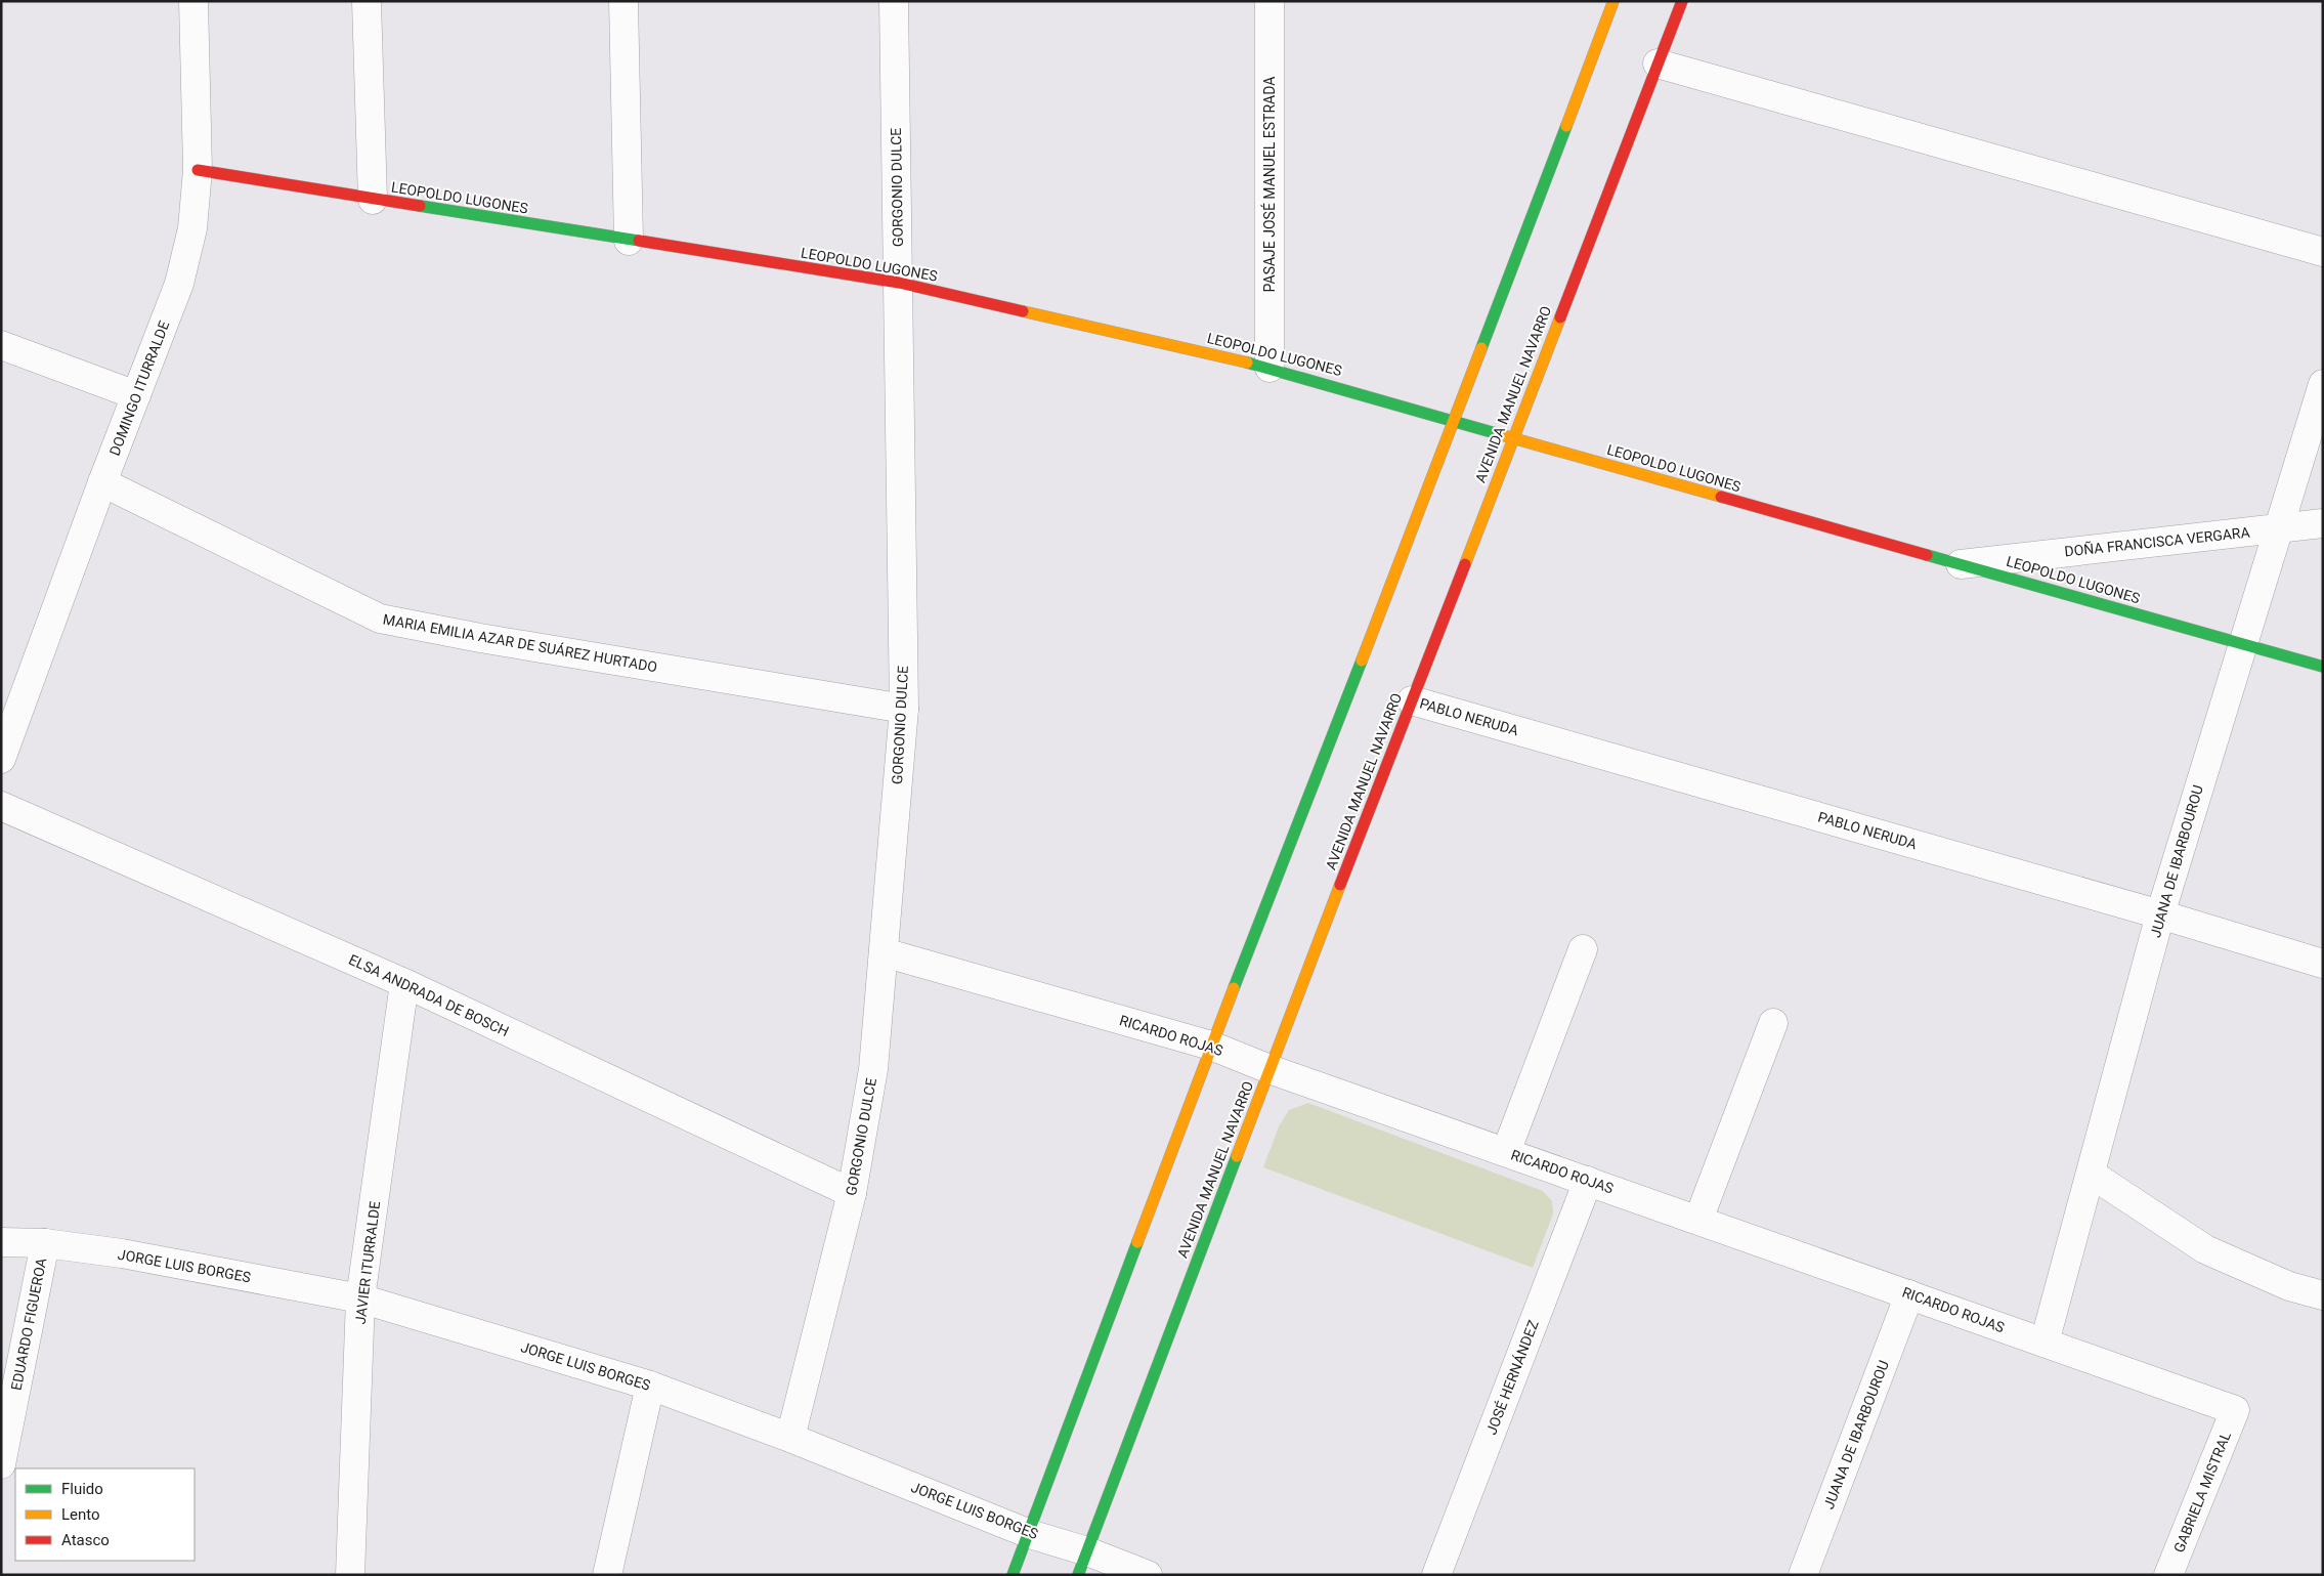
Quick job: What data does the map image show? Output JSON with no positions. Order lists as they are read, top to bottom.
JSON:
{
  "streets": {
    "main road": ["LEOPOLDO LUGONES", "AVENIDA MANUEL NAVARRO"],
    "street": [
      "PASAJE JOSÉ MANUEL ESTRADA",
      "GORGONIO DULCE",
      "DOMINGO ITURRALDE",
      "DOÑA FRANCISCA VERGARA",
      "MARIA EMILIA AZAR DE SUÁREZ HURTADO",
      "PABLO NERUDA",
      "JUANA DE IBARBOUROU",
      "ELSA ANDRADA DE BOSCH",
      "RICARDO ROJAS",
      "JAVIER ITURRALDE",
      "JORGE LUIS BORGES",
      "EDUARDO FIGUEROA",
      "JOSÉ HERNÁNDEZ",
      "GABRIELA MISTRAL"
    ]
  },
  "crossings": [
    ["PASAJE JOSÉ MANUEL ESTRADA", "LEOPOLDO LUGONES"],
    ["GORGONIO DULCE", "LEOPOLDO LUGONES"],
    ["GORGONIO DULCE", "MARIA EMILIA AZAR DE SUÁREZ HURTADO"],
    ["GORGONIO DULCE", "ELSA ANDRADA DE BOSCH"],
    ["GORGONIO DULCE", "RICARDO ROJAS"],
    ["GORGONIO DULCE", "JORGE LUIS BORGES"],
    ["LEOPOLDO LUGONES", "DOMINGO ITURRALDE"],
    ["LEOPOLDO LUGONES", "AVENIDA MANUEL NAVARRO"],
    ["LEOPOLDO LUGONES", "DOÑA FRANCISCA VERGARA"],
    ["LEOPOLDO LUGONES", "JUANA DE IBARBOUROU"],
    ["DOMINGO ITURRALDE", "MARIA EMILIA AZAR DE SUÁREZ HURTADO"],
    ["AVENIDA MANUEL NAVARRO", "PABLO NERUDA"],
    ["AVENIDA MANUEL NAVARRO", "RICARDO ROJAS"],
    ["AVENIDA MANUEL NAVARRO", "JORGE LUIS BORGES"],
    ["DOÑA FRANCISCA VERGARA", "JUANA DE IBARBOUROU"],
    ["PABLO NERUDA", "JUANA DE IBARBOUROU"],
    ["JUANA DE IBARBOUROU", "RICARDO ROJAS"],
    ["ELSA ANDRADA DE BOSCH", "JAVIER ITURRALDE"],
    ["RICARDO ROJAS", "JOSÉ HERNÁNDEZ"],
    ["RICARDO ROJAS", "GABRIELA MISTRAL"],
    ["JAVIER ITURRALDE", "JORGE LUIS BORGES"],
    ["JORGE LUIS BORGES", "EDUARDO FIGUEROA"]
  ],
  "legend": ["Fluido", "Lento", "Atasco"]
}
